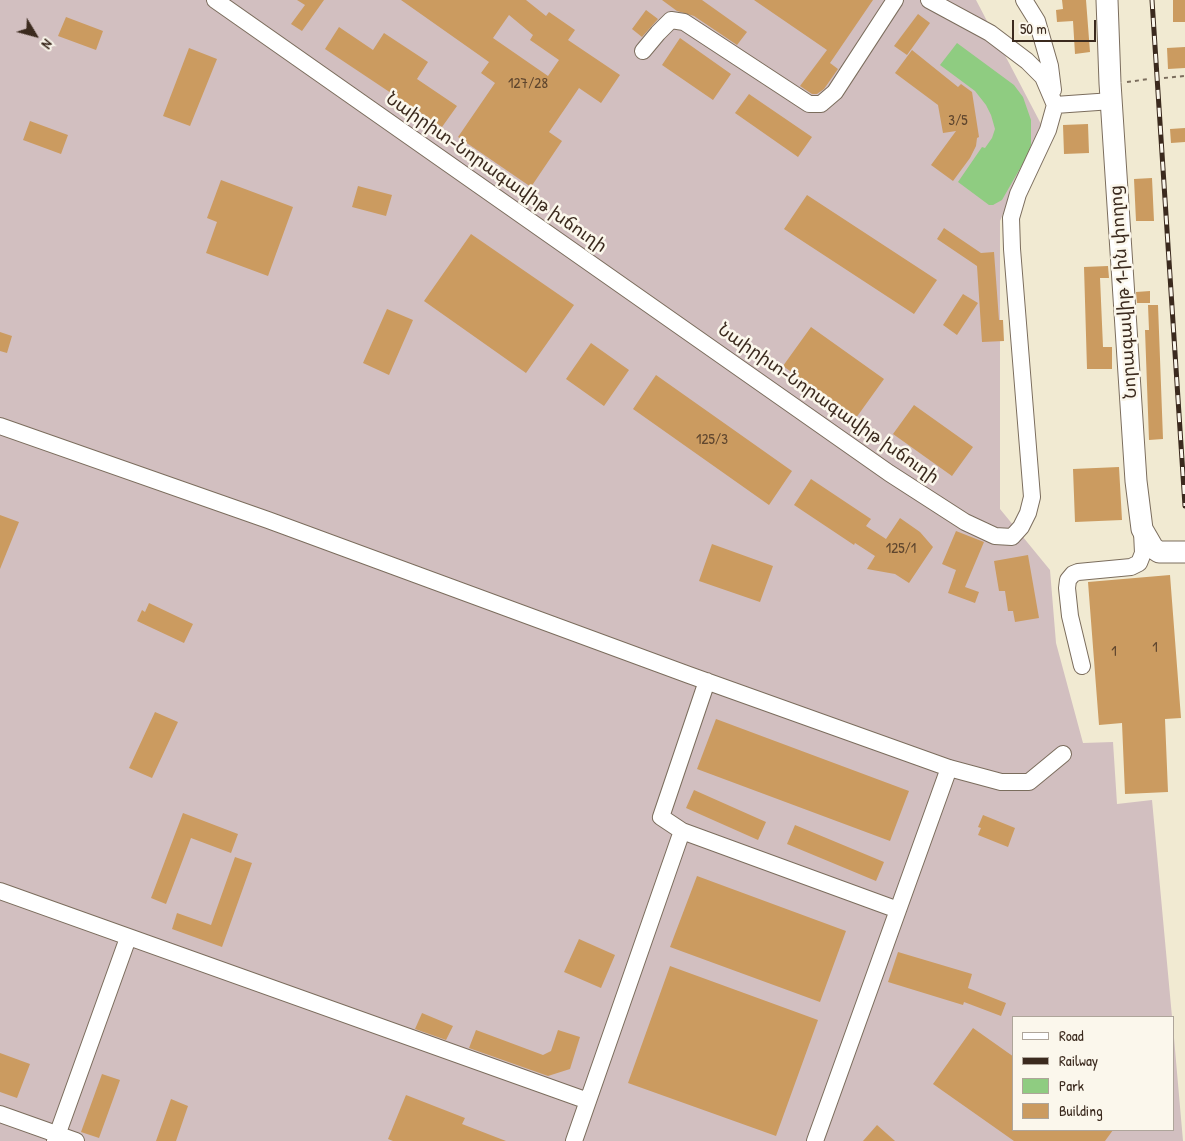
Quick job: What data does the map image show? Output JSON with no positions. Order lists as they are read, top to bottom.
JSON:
{
  "streets": {
    "main road": ["Նորագավիթ 1-ին փողոց"],
    "street": ["Նաիրիտ-Նորագավիթ խճուղի"]
  },
  "house_numbers": [
    "127/28",
    "3/5",
    "125/3",
    "125/1",
    "1",
    "1"
  ],
  "legend": [
    "Road",
    "Railway",
    "Park",
    "Building"
  ],
  "scale_bar": "50 m",
  "north": "bottom right"
}
